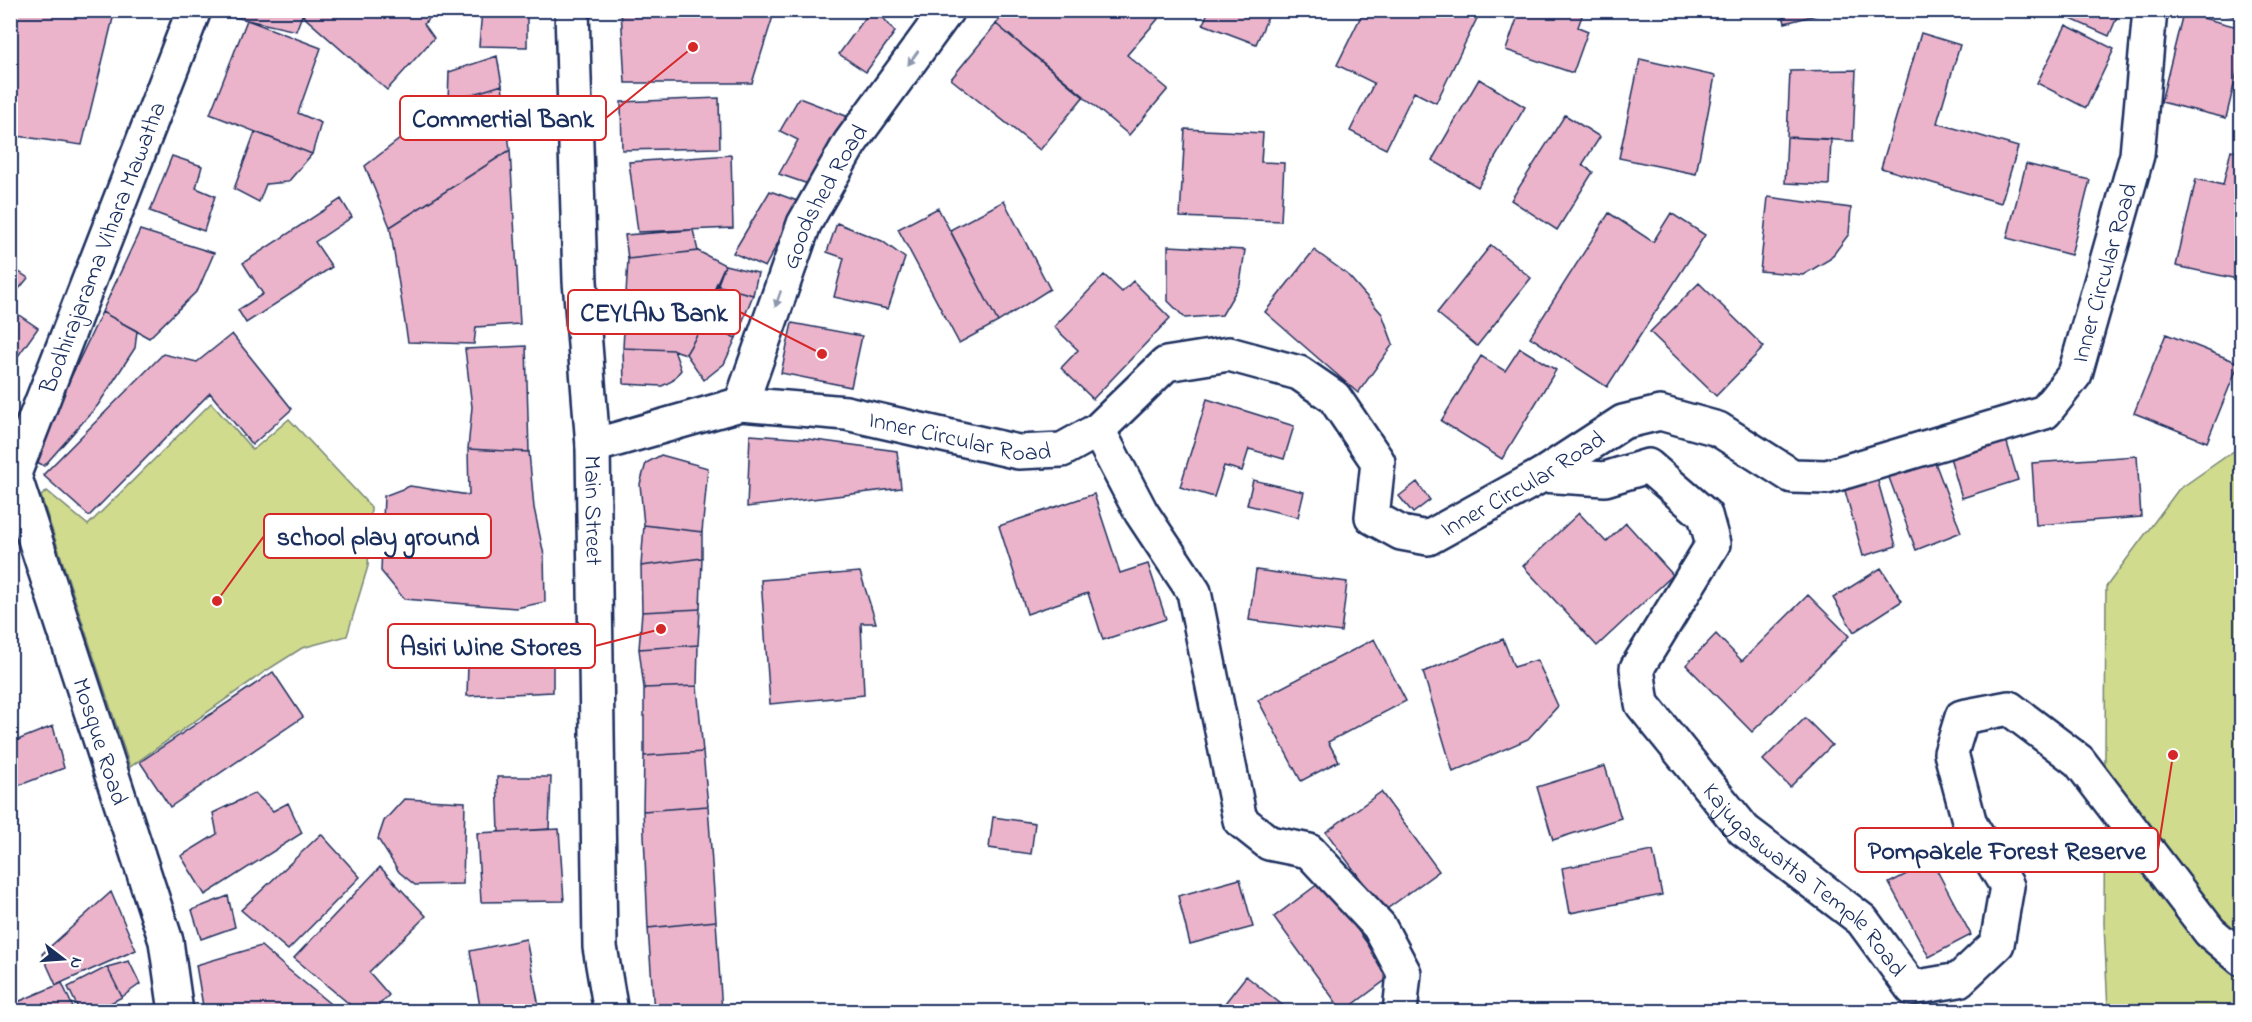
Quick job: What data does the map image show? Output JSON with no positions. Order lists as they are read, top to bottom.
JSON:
{
  "streets": {
    "main road": [
      "Goodshed Road",
      "Bodhirajarama Vihara Mawatha",
      "Inner Circular Road",
      "Main Street",
      "Mosque Road",
      "Kajugaswatta Temple Road"
    ]
  },
  "crossings": [
    ["Goodshed Road", "Inner Circular Road"],
    ["Bodhirajarama Vihara Mawatha", "Mosque Road"],
    ["Inner Circular Road", "Main Street"],
    ["Inner Circular Road", "Kajugaswatta Temple Road"]
  ],
  "one_way": ["Goodshed Road"],
  "places": [
    "Commertial Bank",
    "CEYLAN Bank",
    "school play ground",
    "Asiri Wine Stores",
    "Pompakele Forest Reserve"
  ],
  "north": "right"
}
